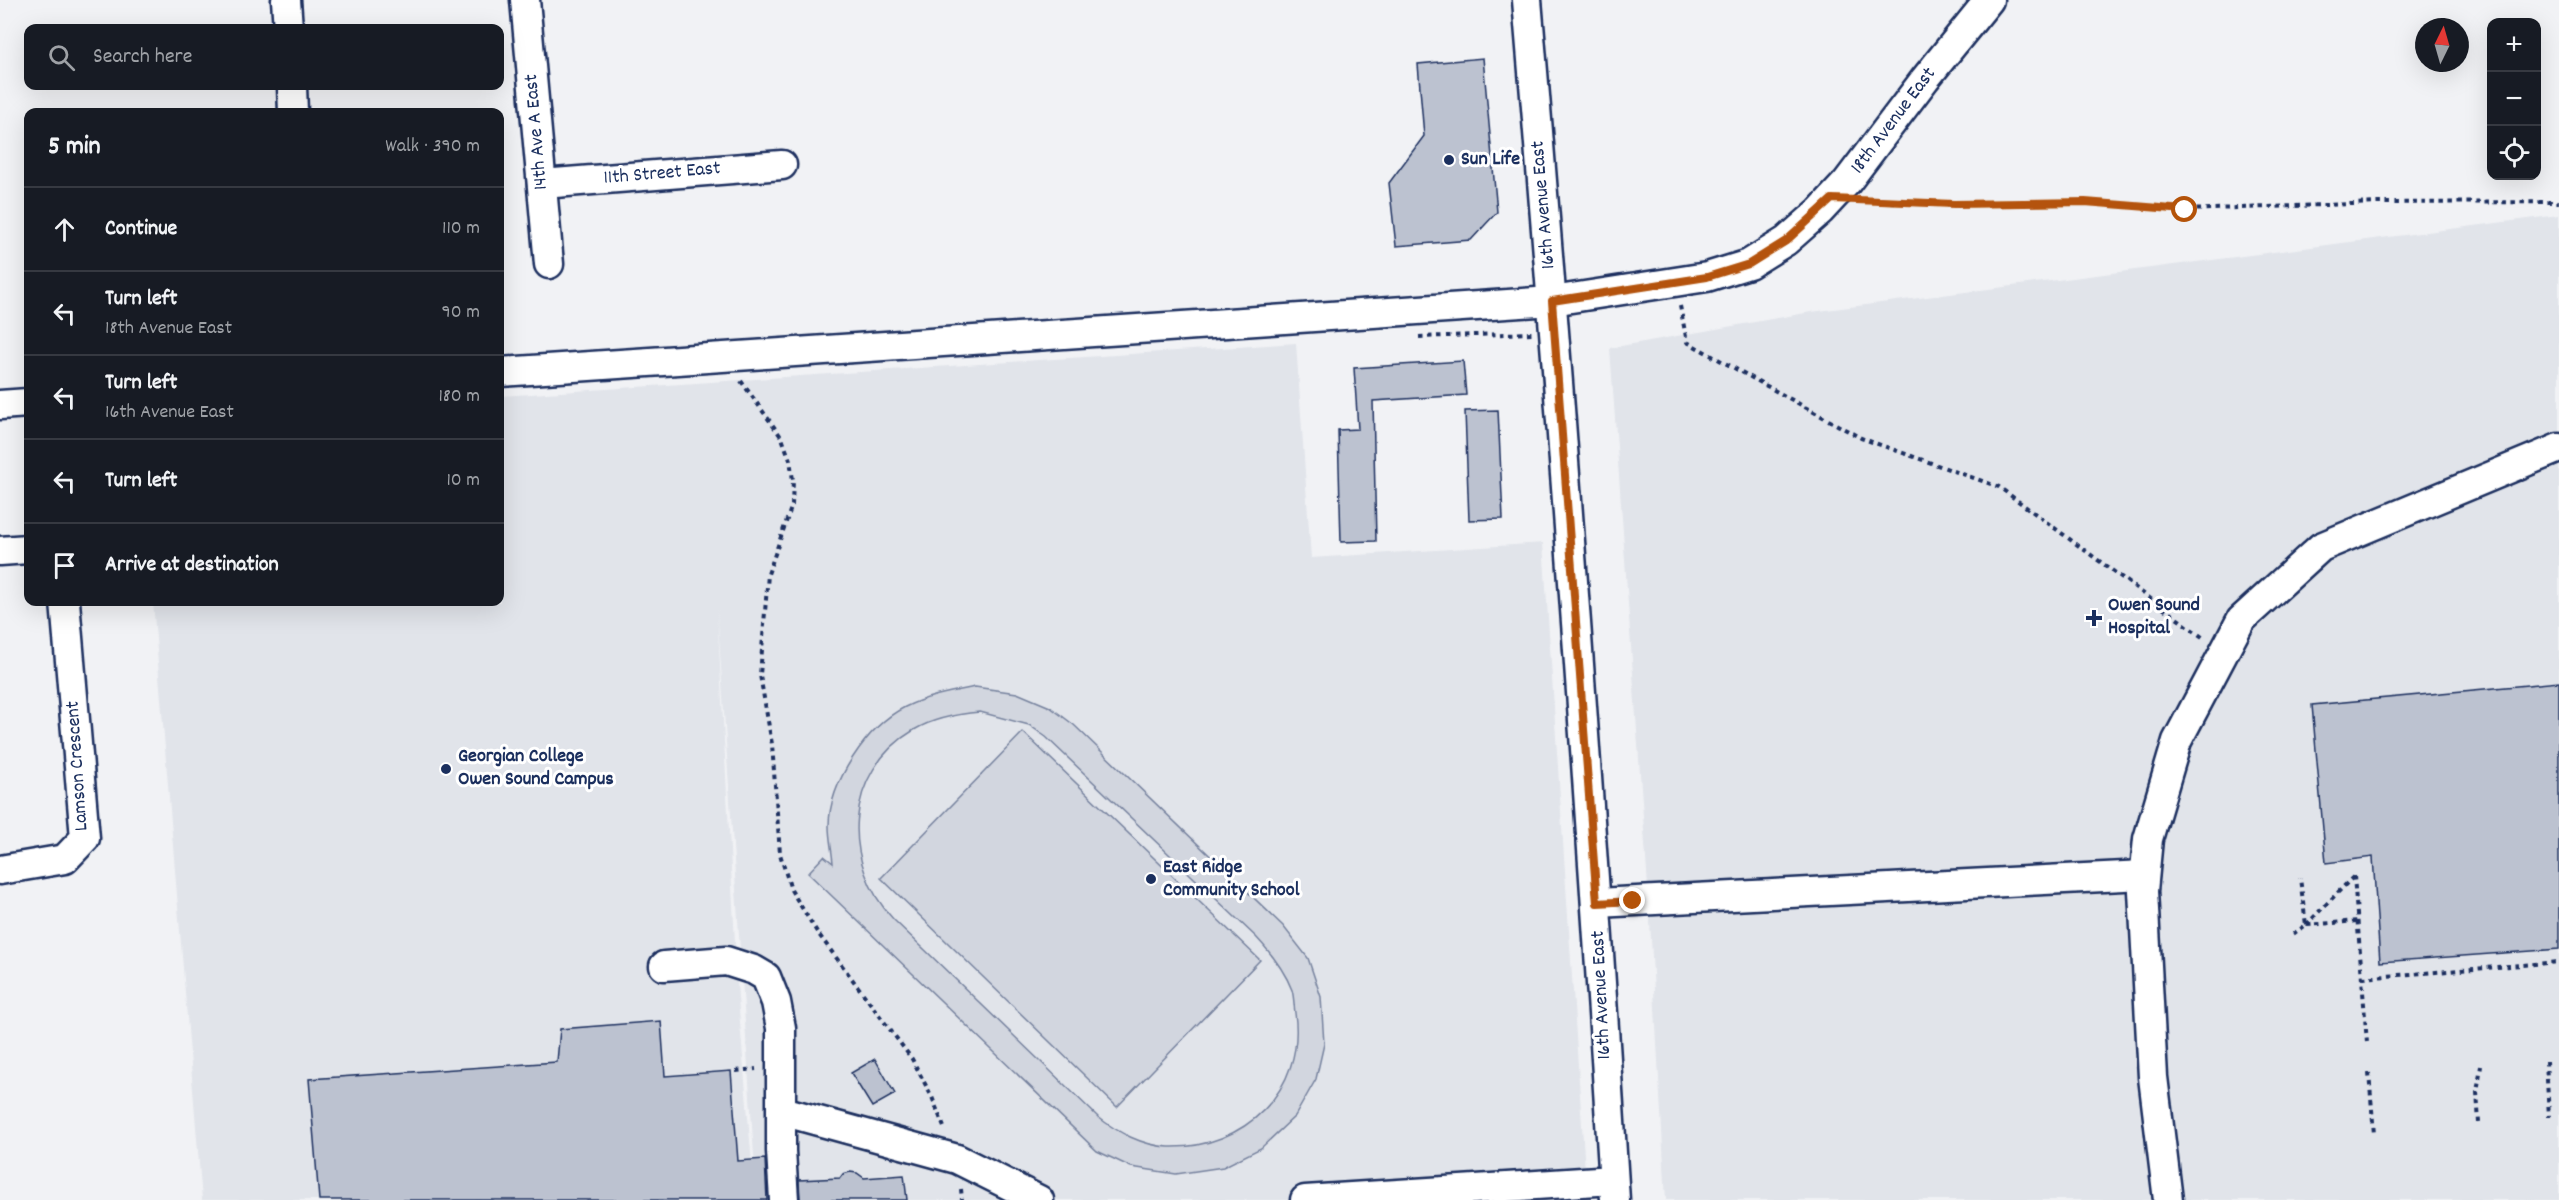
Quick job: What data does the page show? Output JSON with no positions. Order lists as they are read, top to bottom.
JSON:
{
  "streets": {
    "street": [
      "18th Avenue East",
      "14th Ave A East",
      "11th Street East",
      "16th Avenue East",
      "Lamson Crescent"
    ]
  },
  "crossings": [
    ["18th Avenue East", "16th Avenue East"],
    ["14th Ave A East", "11th Street East"]
  ],
  "places": {
    "other": ["Sun Life", "Georgian College Owen Sound Campus", "East Ridge Community School"],
    "health": ["Owen Sound Hospital"]
  },
  "north": "top",
  "page": {
    "map_buttons": ["+", "−"],
    "search": "Search here",
    "heading": ["5 min", "Walk · 390 m"],
    "list": [
      ["Continue", "110 m"],
      ["Turn left", "18th Avenue East", "90 m"],
      ["Turn left", "16th Avenue East", "180 m"],
      ["Turn left", "10 m"],
      "Arrive at destination"
    ]
  }
}
